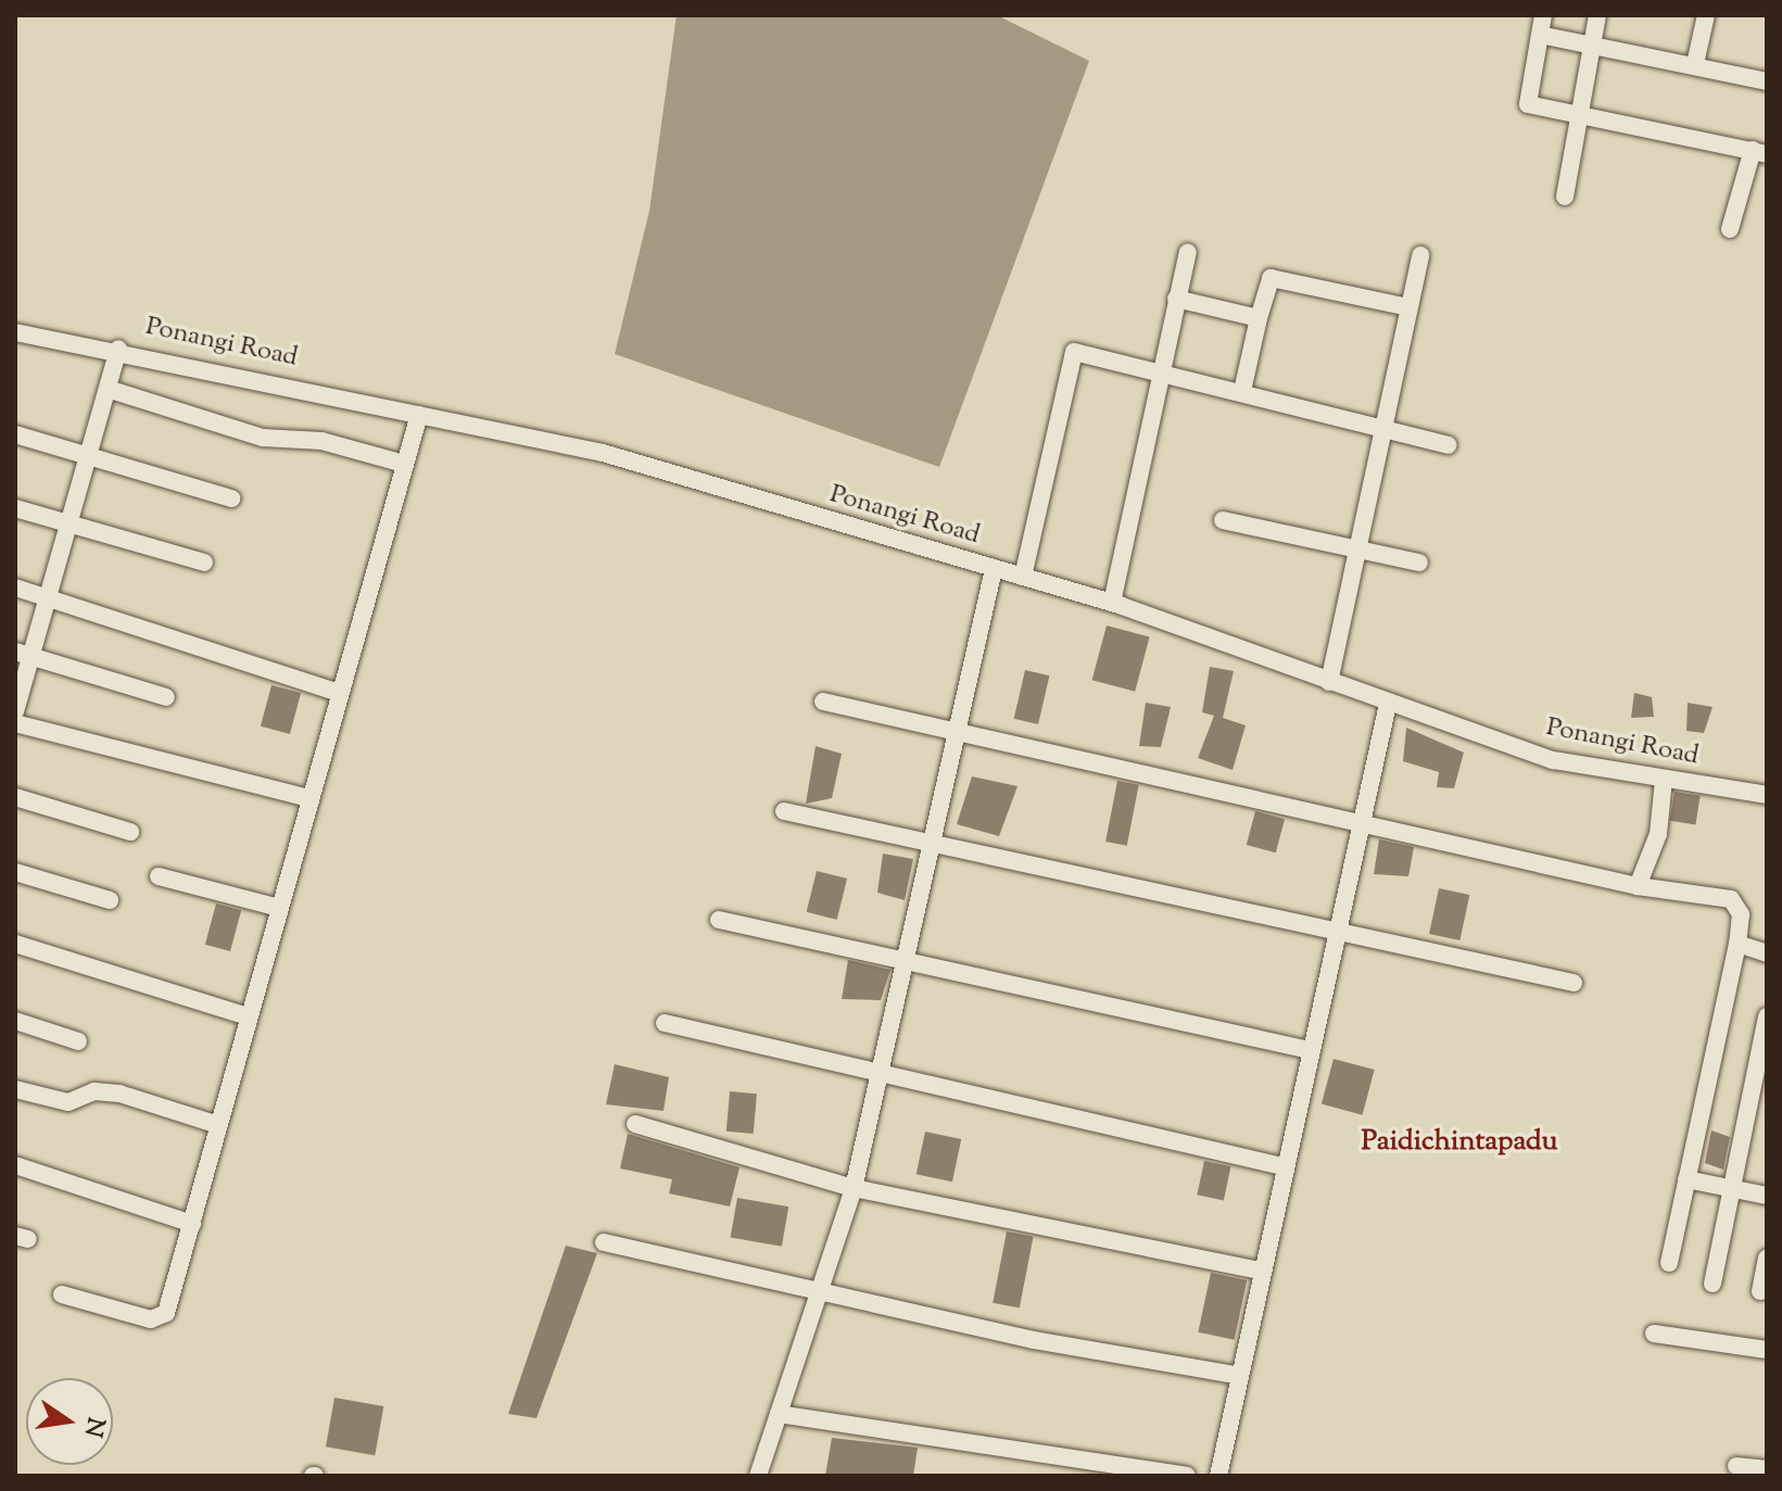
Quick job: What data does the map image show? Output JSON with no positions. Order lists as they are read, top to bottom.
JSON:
{
  "streets": {
    "street": ["Ponangi Road"]
  },
  "districts": ["Paidichintapadu"],
  "north": "right"
}
